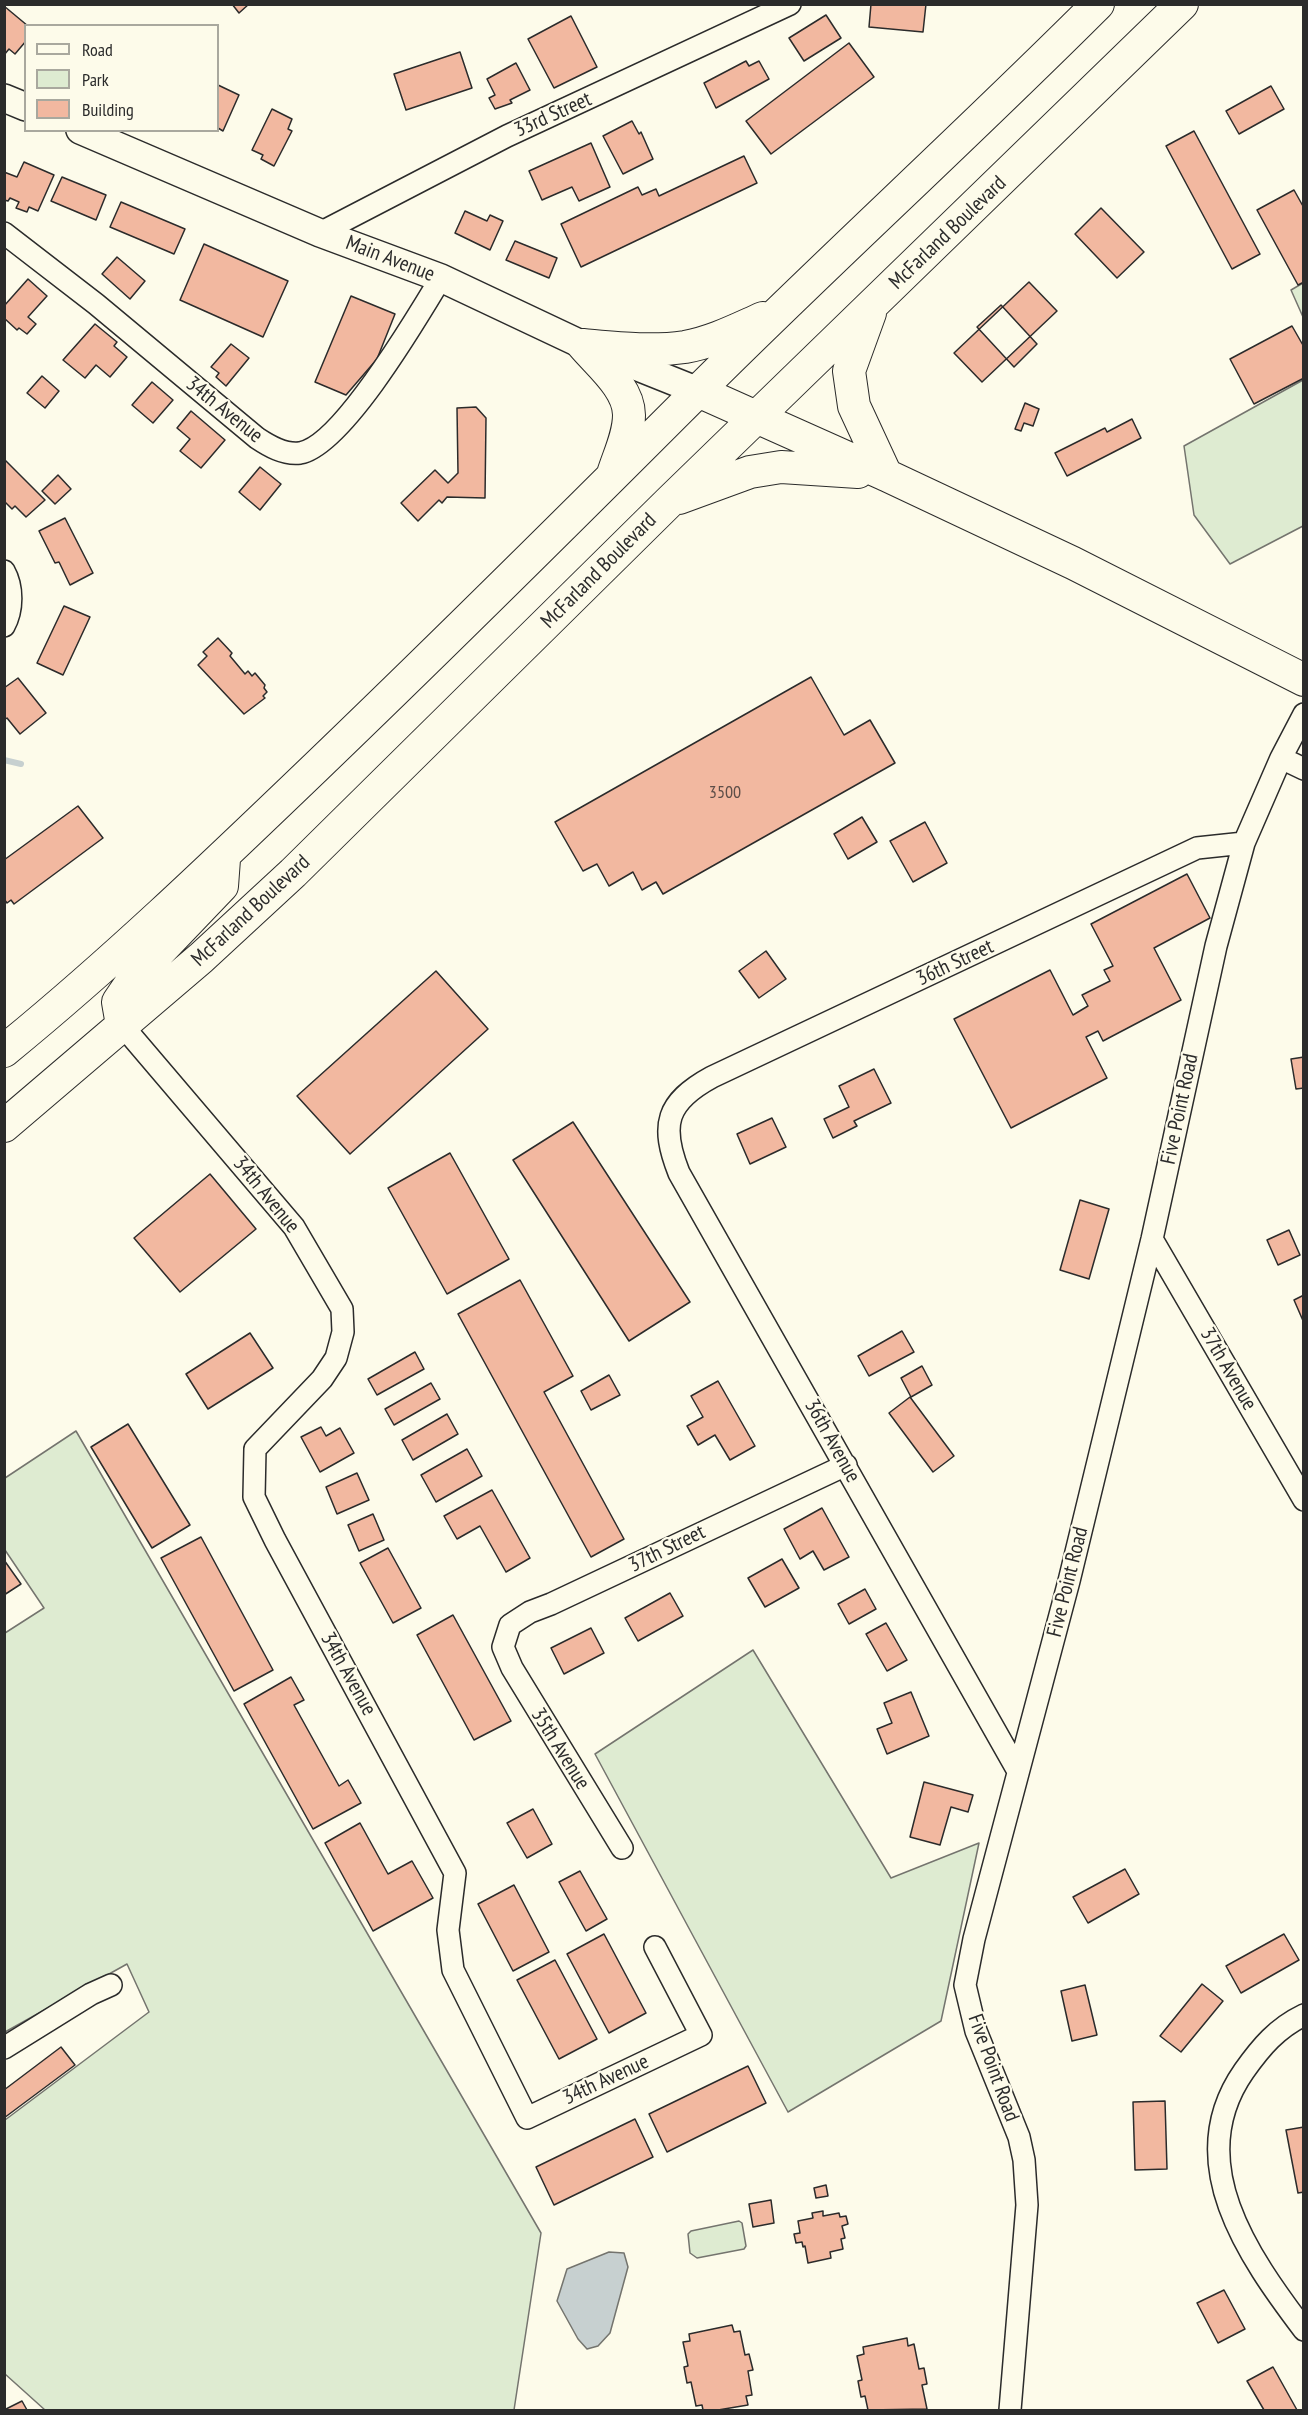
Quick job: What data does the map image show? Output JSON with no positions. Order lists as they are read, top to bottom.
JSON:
{
  "streets": {
    "highway": ["McFarland Boulevard"],
    "main road": ["Main Avenue"],
    "street": [
      "33rd Street",
      "34th Avenue",
      "36th Street",
      "Five Point Road",
      "37th Avenue",
      "36th Avenue",
      "37th Street",
      "35th Avenue"
    ]
  },
  "crossings": [
    ["33rd Street", "Main Avenue"],
    ["McFarland Boulevard", "34th Avenue"],
    ["Main Avenue", "34th Avenue"],
    ["36th Street", "Five Point Road"],
    ["36th Street", "36th Avenue"],
    ["Five Point Road", "37th Avenue"],
    ["Five Point Road", "36th Avenue"],
    ["36th Avenue", "37th Street"],
    ["37th Street", "35th Avenue"]
  ],
  "house_numbers": ["3500"],
  "legend": ["Road", "Park", "Building"]
}
